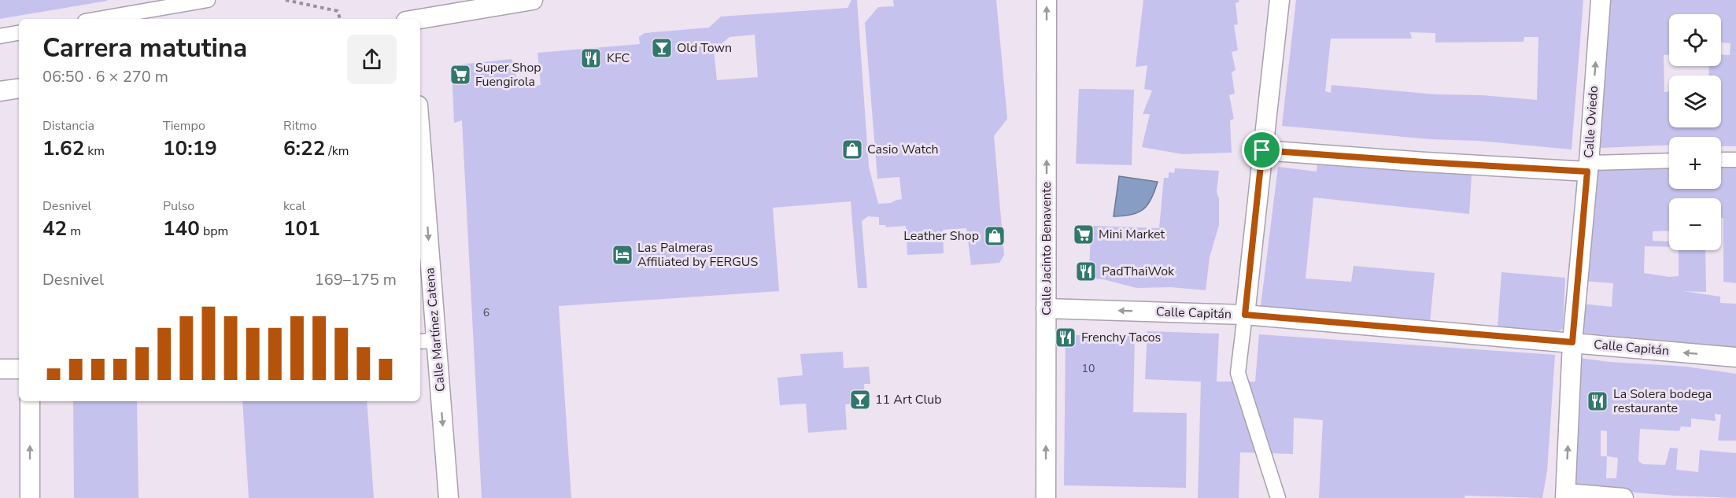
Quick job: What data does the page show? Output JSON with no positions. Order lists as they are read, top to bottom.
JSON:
{
  "streets": {
    "street": [
      "Calle Oviedo",
      "Calle Jacinto Benavente",
      "Calle Capitán",
      "Calle Martínez Catena"
    ]
  },
  "crossings": [
    ["Calle Oviedo", "Calle Capitán"],
    ["Calle Jacinto Benavente", "Calle Capitán"]
  ],
  "one_way": [
    "Calle Oviedo",
    "Calle Jacinto Benavente",
    "Calle Capitán",
    "Calle Martínez Catena"
  ],
  "places": {
    "bar": ["Old Town", "11 Art Club"],
    "restaurant": [
      "KFC",
      "PadThaiWok",
      "Frenchy Tacos",
      "La Solera bodega restaurante"
    ],
    "supermarket": ["Super Shop Fuengirola", "Mini Market"],
    "shop": ["Casio Watch", "Leather Shop"],
    "hotel": ["Las Palmeras Affiliated by FERGUS"]
  },
  "house_numbers": ["6", "10"],
  "page": {
    "map_buttons": ["+", "−"],
    "heading": ["Carrera matutina", "06:50 · 6 × 270 m"],
    "stats": [
      ["Distancia", "1.62 km"],
      ["Tiempo", "10:19"],
      ["Ritmo", "6:22 /km"],
      ["Desnivel", "42 m"],
      ["Pulso", "140 bpm"],
      ["kcal", "101"]
    ],
    "chart": ["Desnivel", "169–175 m"]
  }
}
